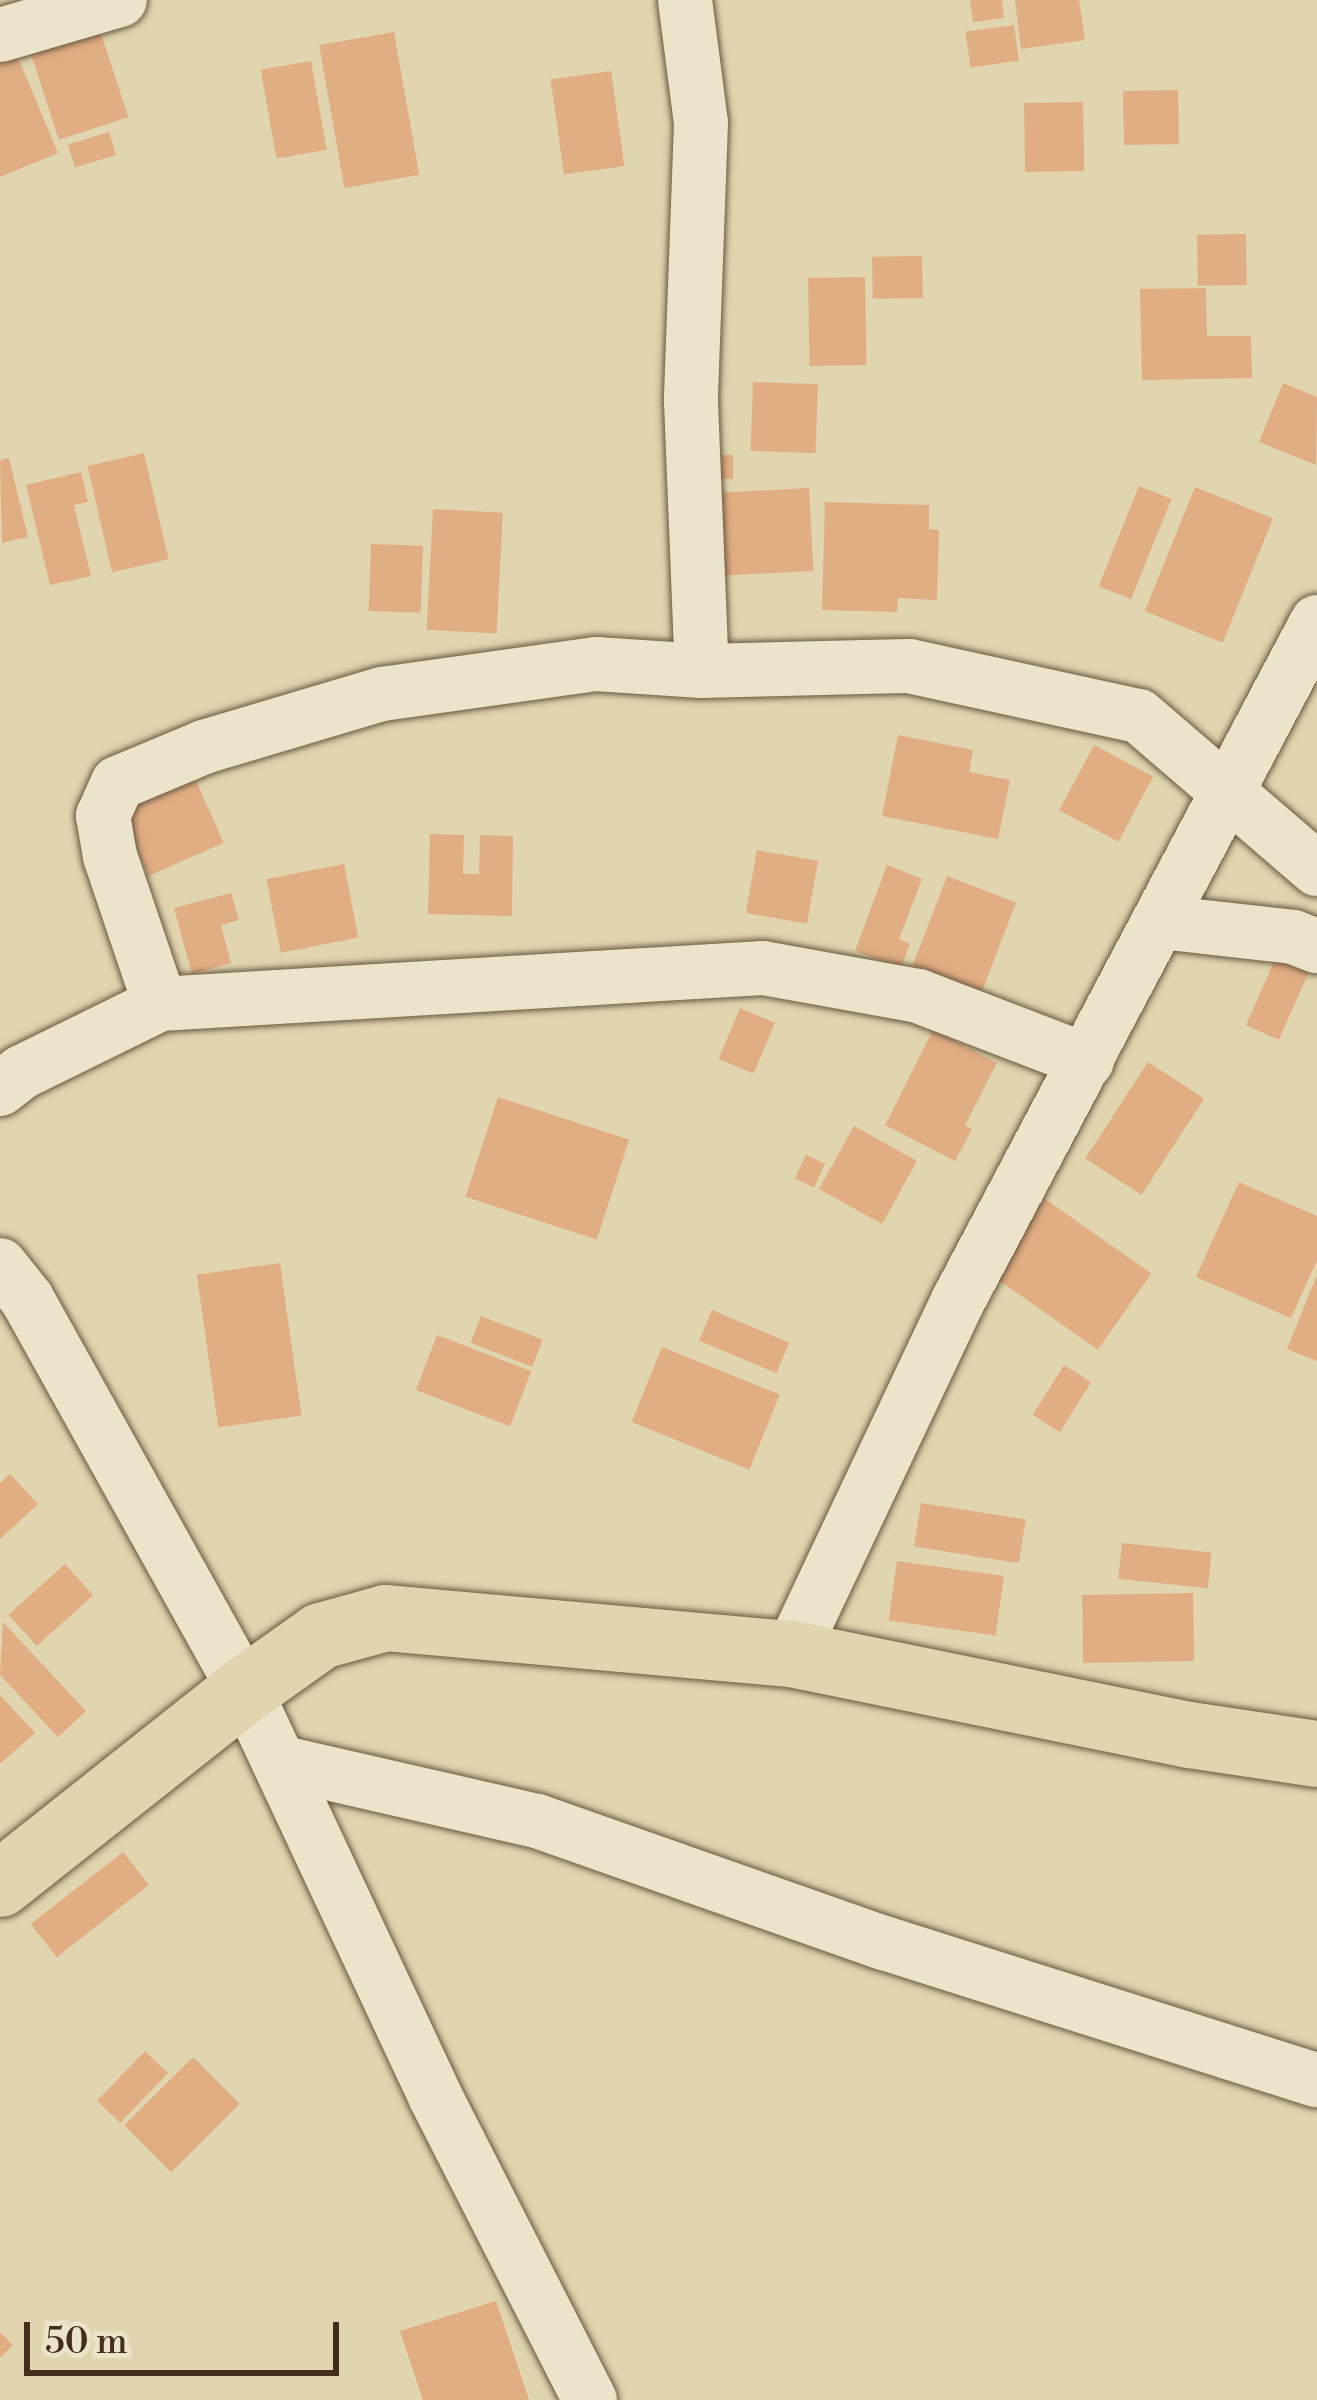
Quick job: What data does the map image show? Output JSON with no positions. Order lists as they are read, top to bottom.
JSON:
{
  "scale_bar": "50 m"
}
